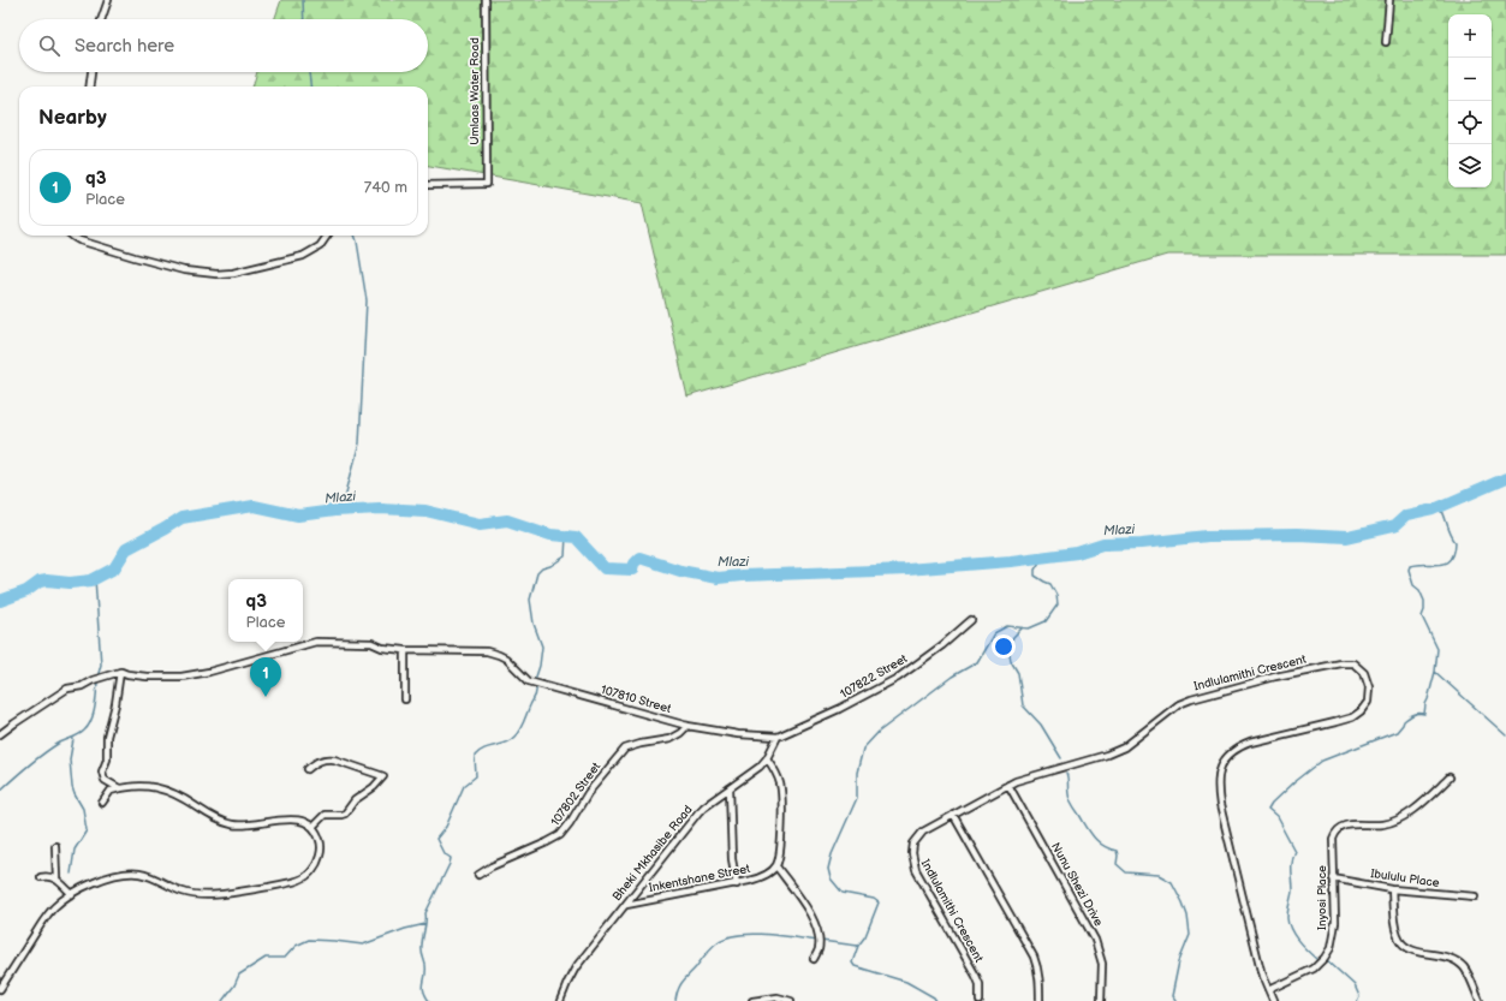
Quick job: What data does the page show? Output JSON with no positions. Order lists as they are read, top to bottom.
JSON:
{
  "streets": {
    "street": [
      "Umlaas Water Road",
      "Indlulamithi Crescent",
      "107822 Street",
      "107810 Street",
      "107802 Street",
      "Bheki Mkhasibe Road",
      "Inkentshane Street",
      "Ibululu Place",
      "Nunu Shezi Drive",
      "Inyosi Place"
    ]
  },
  "crossings": [
    ["Indlulamithi Crescent", "Nunu Shezi Drive"],
    ["Indlulamithi Crescent", "Inyosi Place"],
    ["107822 Street", "107810 Street"],
    ["107822 Street", "Bheki Mkhasibe Road"],
    ["107810 Street", "107802 Street"],
    ["107810 Street", "Bheki Mkhasibe Road"],
    ["Bheki Mkhasibe Road", "Inkentshane Street"],
    ["Ibululu Place", "Inyosi Place"]
  ],
  "water": ["Mlazi"],
  "page": {
    "map_buttons": ["+", "−"],
    "search": "Search here",
    "heading": "Nearby",
    "list": [
      {
        "mark": "1",
        "name": "q3",
        "note": "Place",
        "value": "740 m"
      }
    ],
    "popup": ["q3", "Place"],
    "pins": "1"
  }
}
